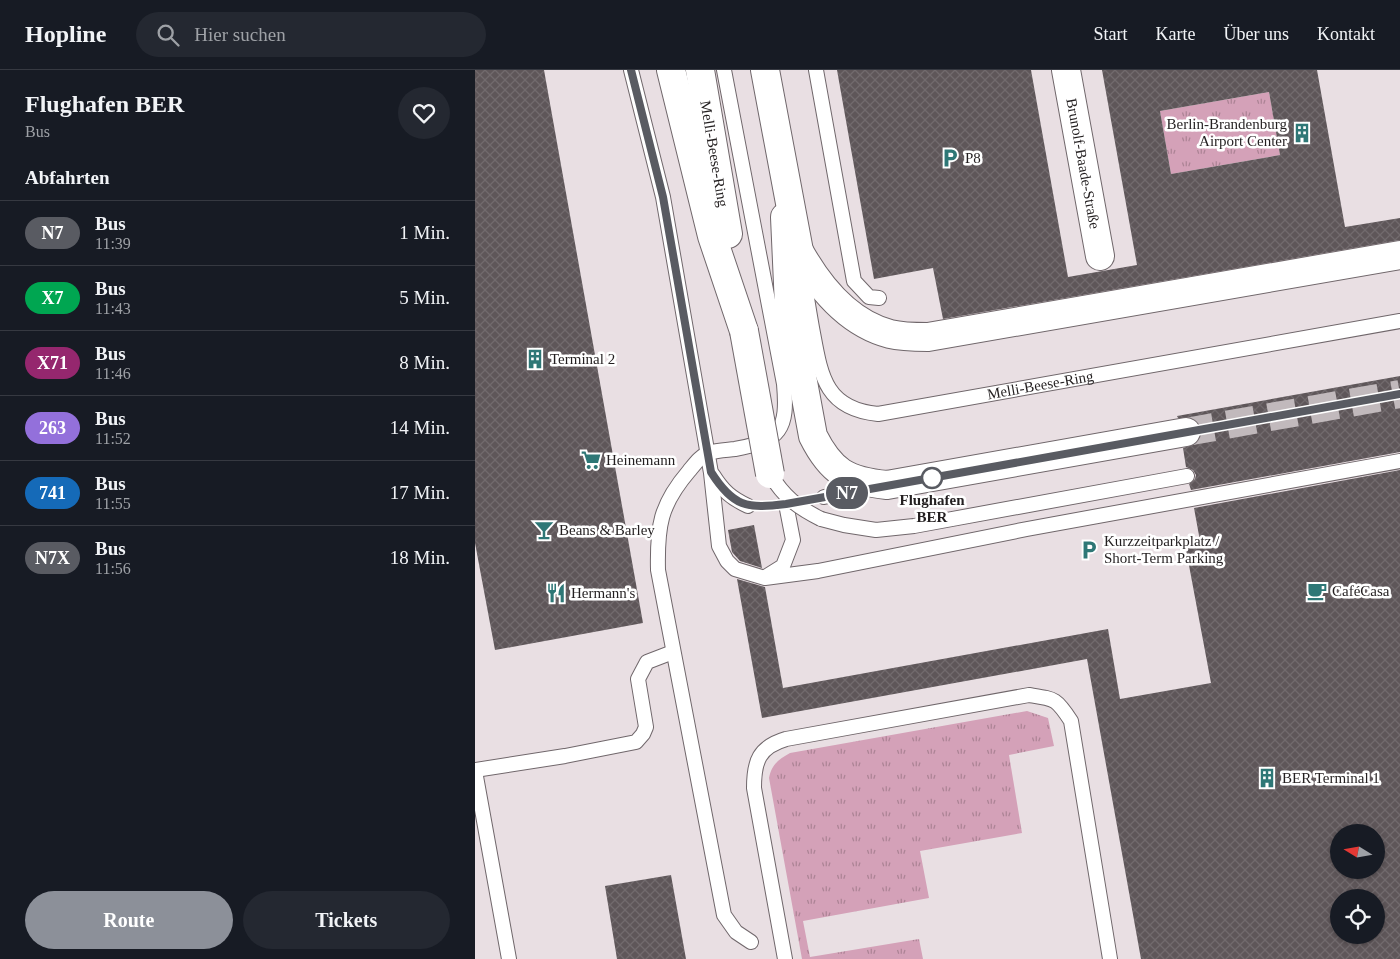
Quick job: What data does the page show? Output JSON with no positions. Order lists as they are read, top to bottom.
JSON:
{
  "streets": {
    "street": ["Melli-Beese-Ring", "Brunolf-Baade-Straße"]
  },
  "places": {
    "building": ["Berlin-Brandenburg Airport Center", "Terminal 2", "BER Terminal 1"],
    "parking": ["P8", "Kurzzeitparkplatz / Short-Term Parking"],
    "supermarket": ["Heinemann"],
    "other": ["Flughafen BER"],
    "bar": ["Beans & Barley"],
    "cafe": ["CaféCasa"],
    "restaurant": ["Hermann's"]
  },
  "lines": ["bus line N7"],
  "north": "left",
  "page": {
    "header": "Hopline",
    "search": "Hier suchen",
    "nav": [
      "Start",
      "Karte",
      "Über uns",
      "Kontakt"
    ],
    "heading": [
      ["Flughafen BER", "Bus"],
      "Abfahrten"
    ],
    "on_map": "N7",
    "list": [
      {
        "mark": "N7",
        "name": "Bus",
        "note": "11:39",
        "value": "1 Min."
      },
      {
        "mark": "X7",
        "name": "Bus",
        "note": "11:43",
        "value": "5 Min."
      },
      {
        "mark": "X71",
        "name": "Bus",
        "note": "11:46",
        "value": "8 Min."
      },
      {
        "mark": "263",
        "name": "Bus",
        "note": "11:52",
        "value": "14 Min."
      },
      {
        "mark": "741",
        "name": "Bus",
        "note": "11:55",
        "value": "17 Min."
      },
      {
        "mark": "N7X",
        "name": "Bus",
        "note": "11:56",
        "value": "18 Min."
      }
    ],
    "buttons": ["Route", "Tickets"]
  }
}
